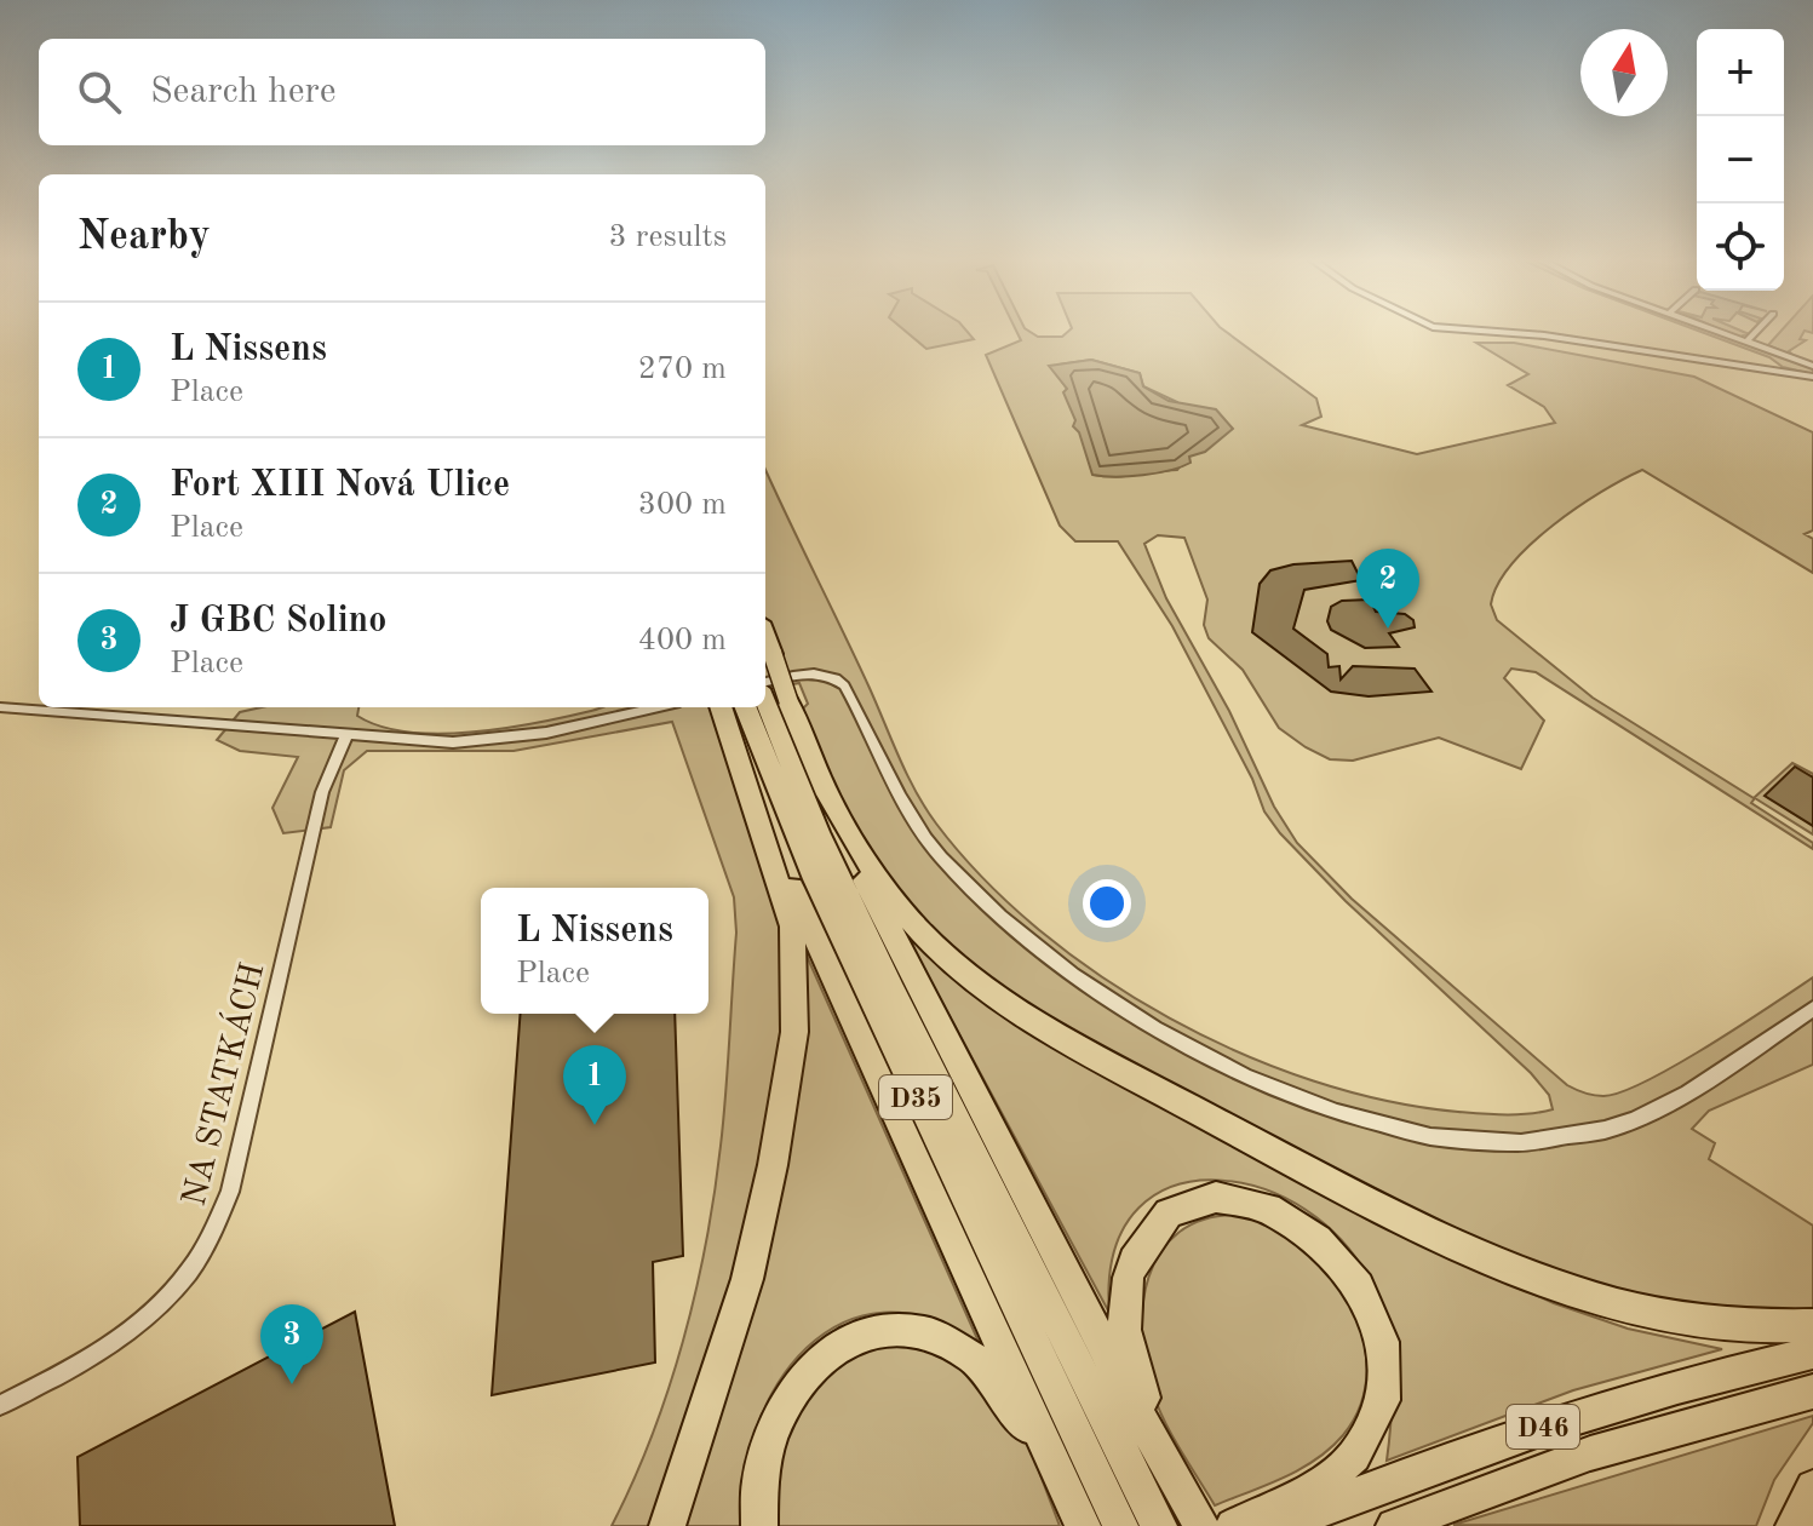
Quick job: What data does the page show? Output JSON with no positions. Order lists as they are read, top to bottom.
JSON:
{
  "streets": {
    "highway": ["D35", "D46"],
    "street": ["NA STATKÁCH"]
  },
  "north": "top",
  "page": {
    "map_buttons": ["+", "−"],
    "search": "Search here",
    "heading": ["Nearby", "3 results"],
    "list": [
      {
        "mark": "1",
        "name": "L Nissens",
        "note": "Place",
        "value": "270 m"
      },
      {
        "mark": "2",
        "name": "Fort XIII Nová Ulice",
        "note": "Place",
        "value": "300 m"
      },
      {
        "mark": "3",
        "name": "J GBC Solino",
        "note": "Place",
        "value": "400 m"
      }
    ],
    "pins": ["2", "1", "3"],
    "popup": ["L Nissens", "Place"]
  }
}
